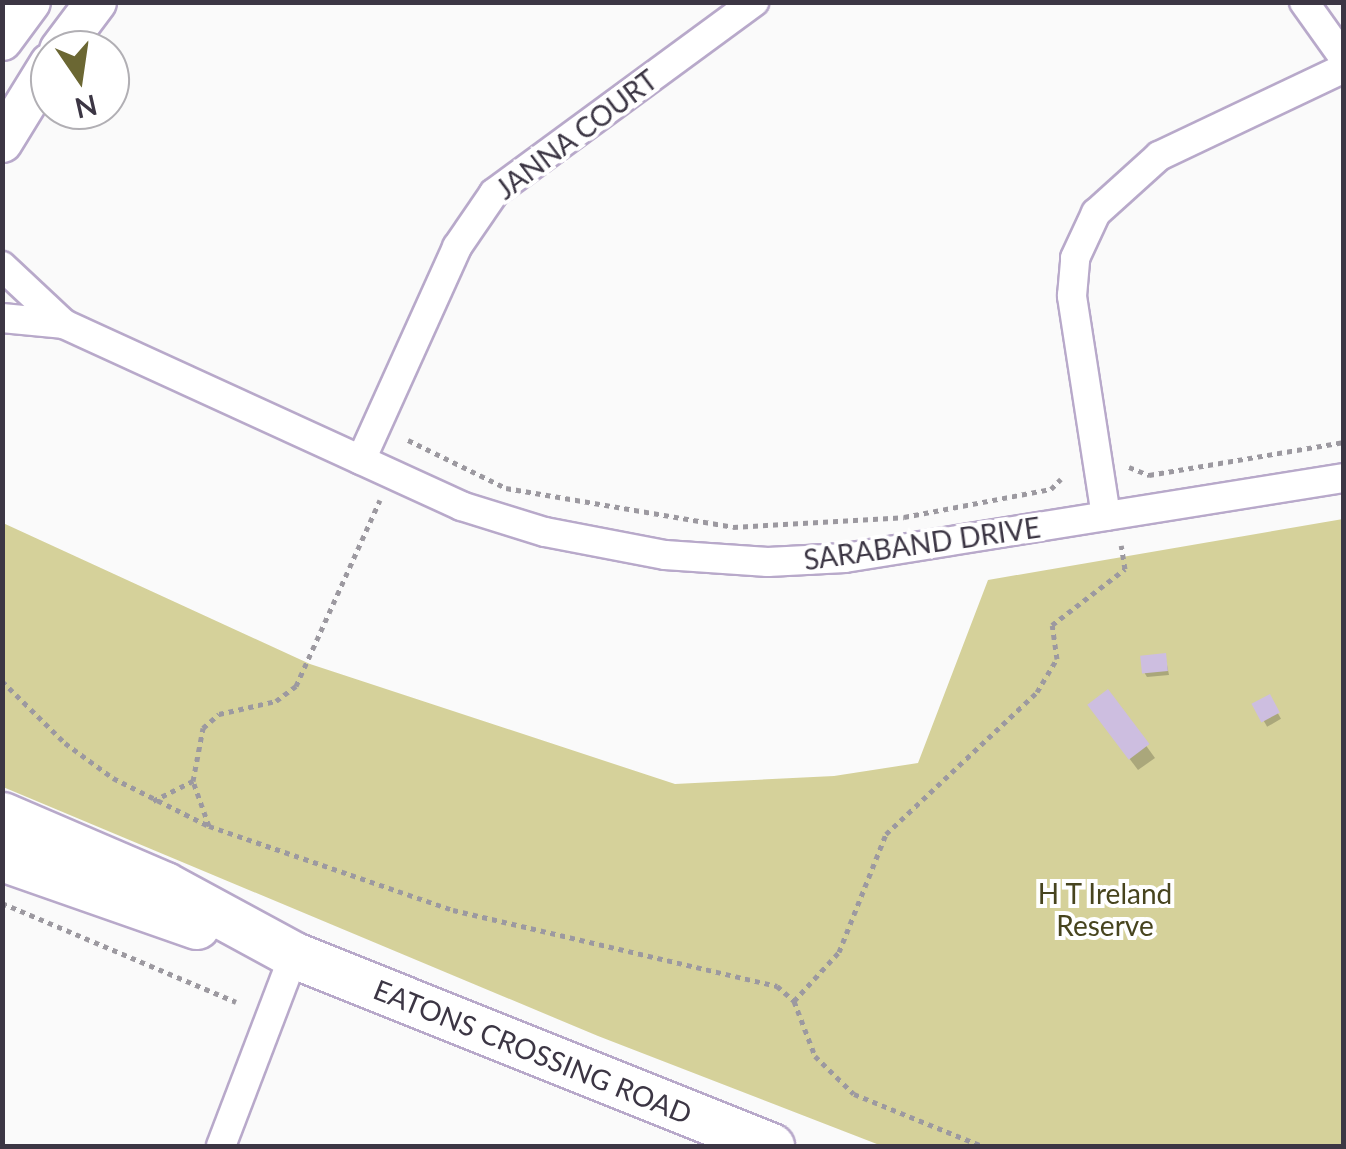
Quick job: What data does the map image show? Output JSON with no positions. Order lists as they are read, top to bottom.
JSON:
{
  "streets": {
    "main road": ["EATONS CROSSING ROAD"],
    "street": ["JANNA COURT", "SARABAND DRIVE"]
  },
  "crossings": [
    ["JANNA COURT", "SARABAND DRIVE"]
  ],
  "parks": ["H T Ireland Reserve"],
  "north": "bottom"
}
